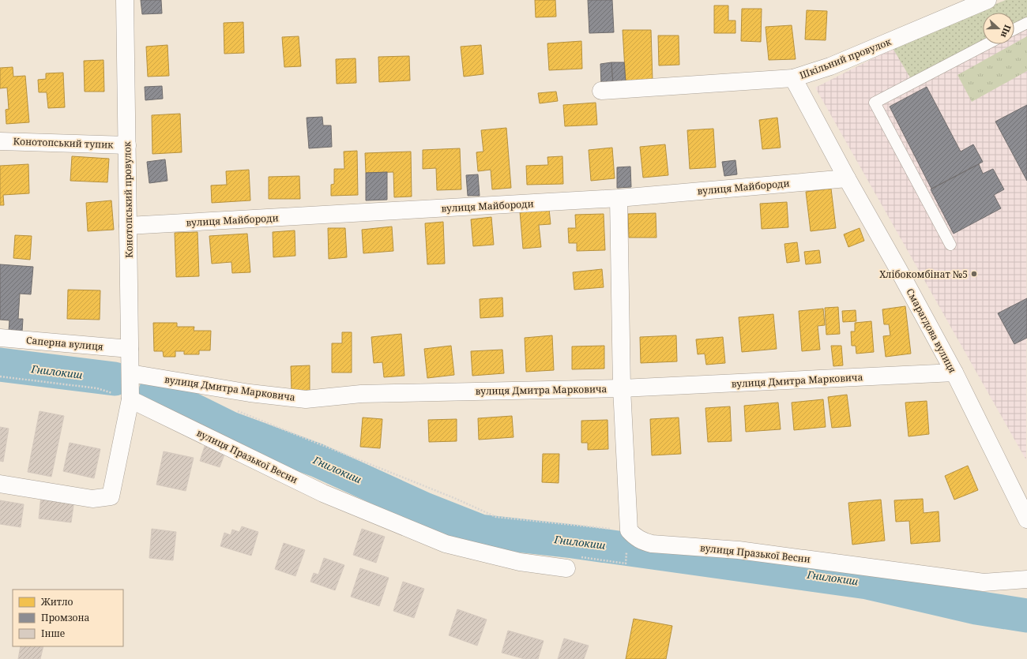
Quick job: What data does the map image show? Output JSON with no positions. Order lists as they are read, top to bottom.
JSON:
{
  "streets": {
    "street": [
      "Шкільний провулок",
      "Конотопський тупик",
      "вулиця Майбороди",
      "Конотопський провулок",
      "Смарагдова вулиця",
      "Саперна вулиця",
      "вулиця Дмитра Марковича",
      "вулиця Празької Весни"
    ]
  },
  "crossings": [
    ["Шкільний провулок", "Смарагдова вулиця"],
    ["Конотопський тупик", "Конотопський провулок"],
    ["вулиця Майбороди", "Конотопський провулок"],
    ["вулиця Майбороди", "Смарагдова вулиця"],
    ["Конотопський провулок", "Саперна вулиця"],
    ["Конотопський провулок", "вулиця Дмитра Марковича"],
    ["Конотопський провулок", "вулиця Празької Весни"],
    ["Смарагдова вулиця", "вулиця Дмитра Марковича"]
  ],
  "water": ["Гнилокиш"],
  "places": ["Хлібокомбінат №5"],
  "legend": ["Житло", "Промзона", "Інше"],
  "north": "right"
}
